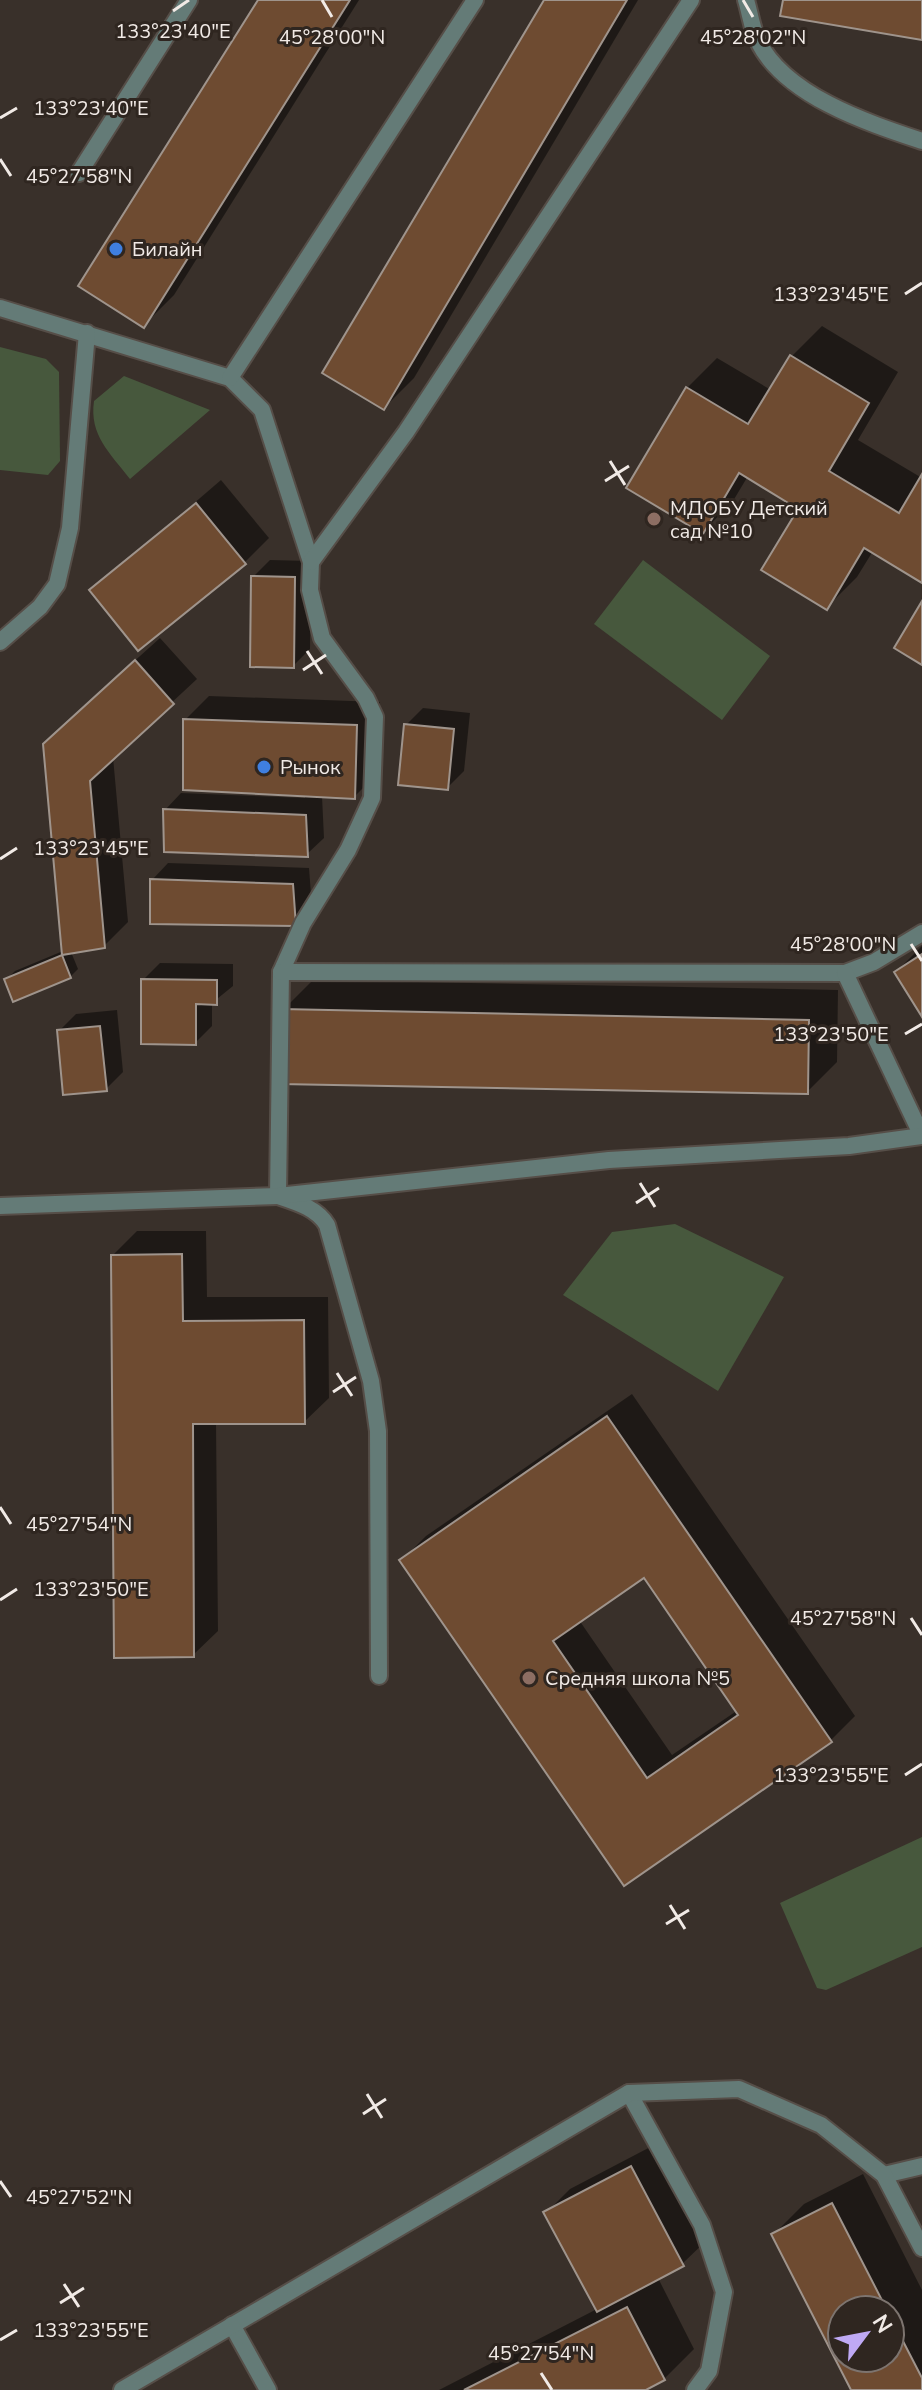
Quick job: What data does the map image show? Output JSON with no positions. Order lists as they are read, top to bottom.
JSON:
{
  "places": [
    "Билайн",
    "МДОБУ Детский сад №10",
    "Рынок",
    "Средняя школа №5"
  ],
  "north": "top right",
  "coordinates": [
    "133°23'40\"E",
    "45°28'00\"N",
    "45°28'02\"N",
    "45°27'58\"N",
    "133°23'45\"E",
    "133°23'50\"E",
    "45°27'54\"N",
    "133°23'55\"E",
    "45°27'52\"N"
  ]
}
